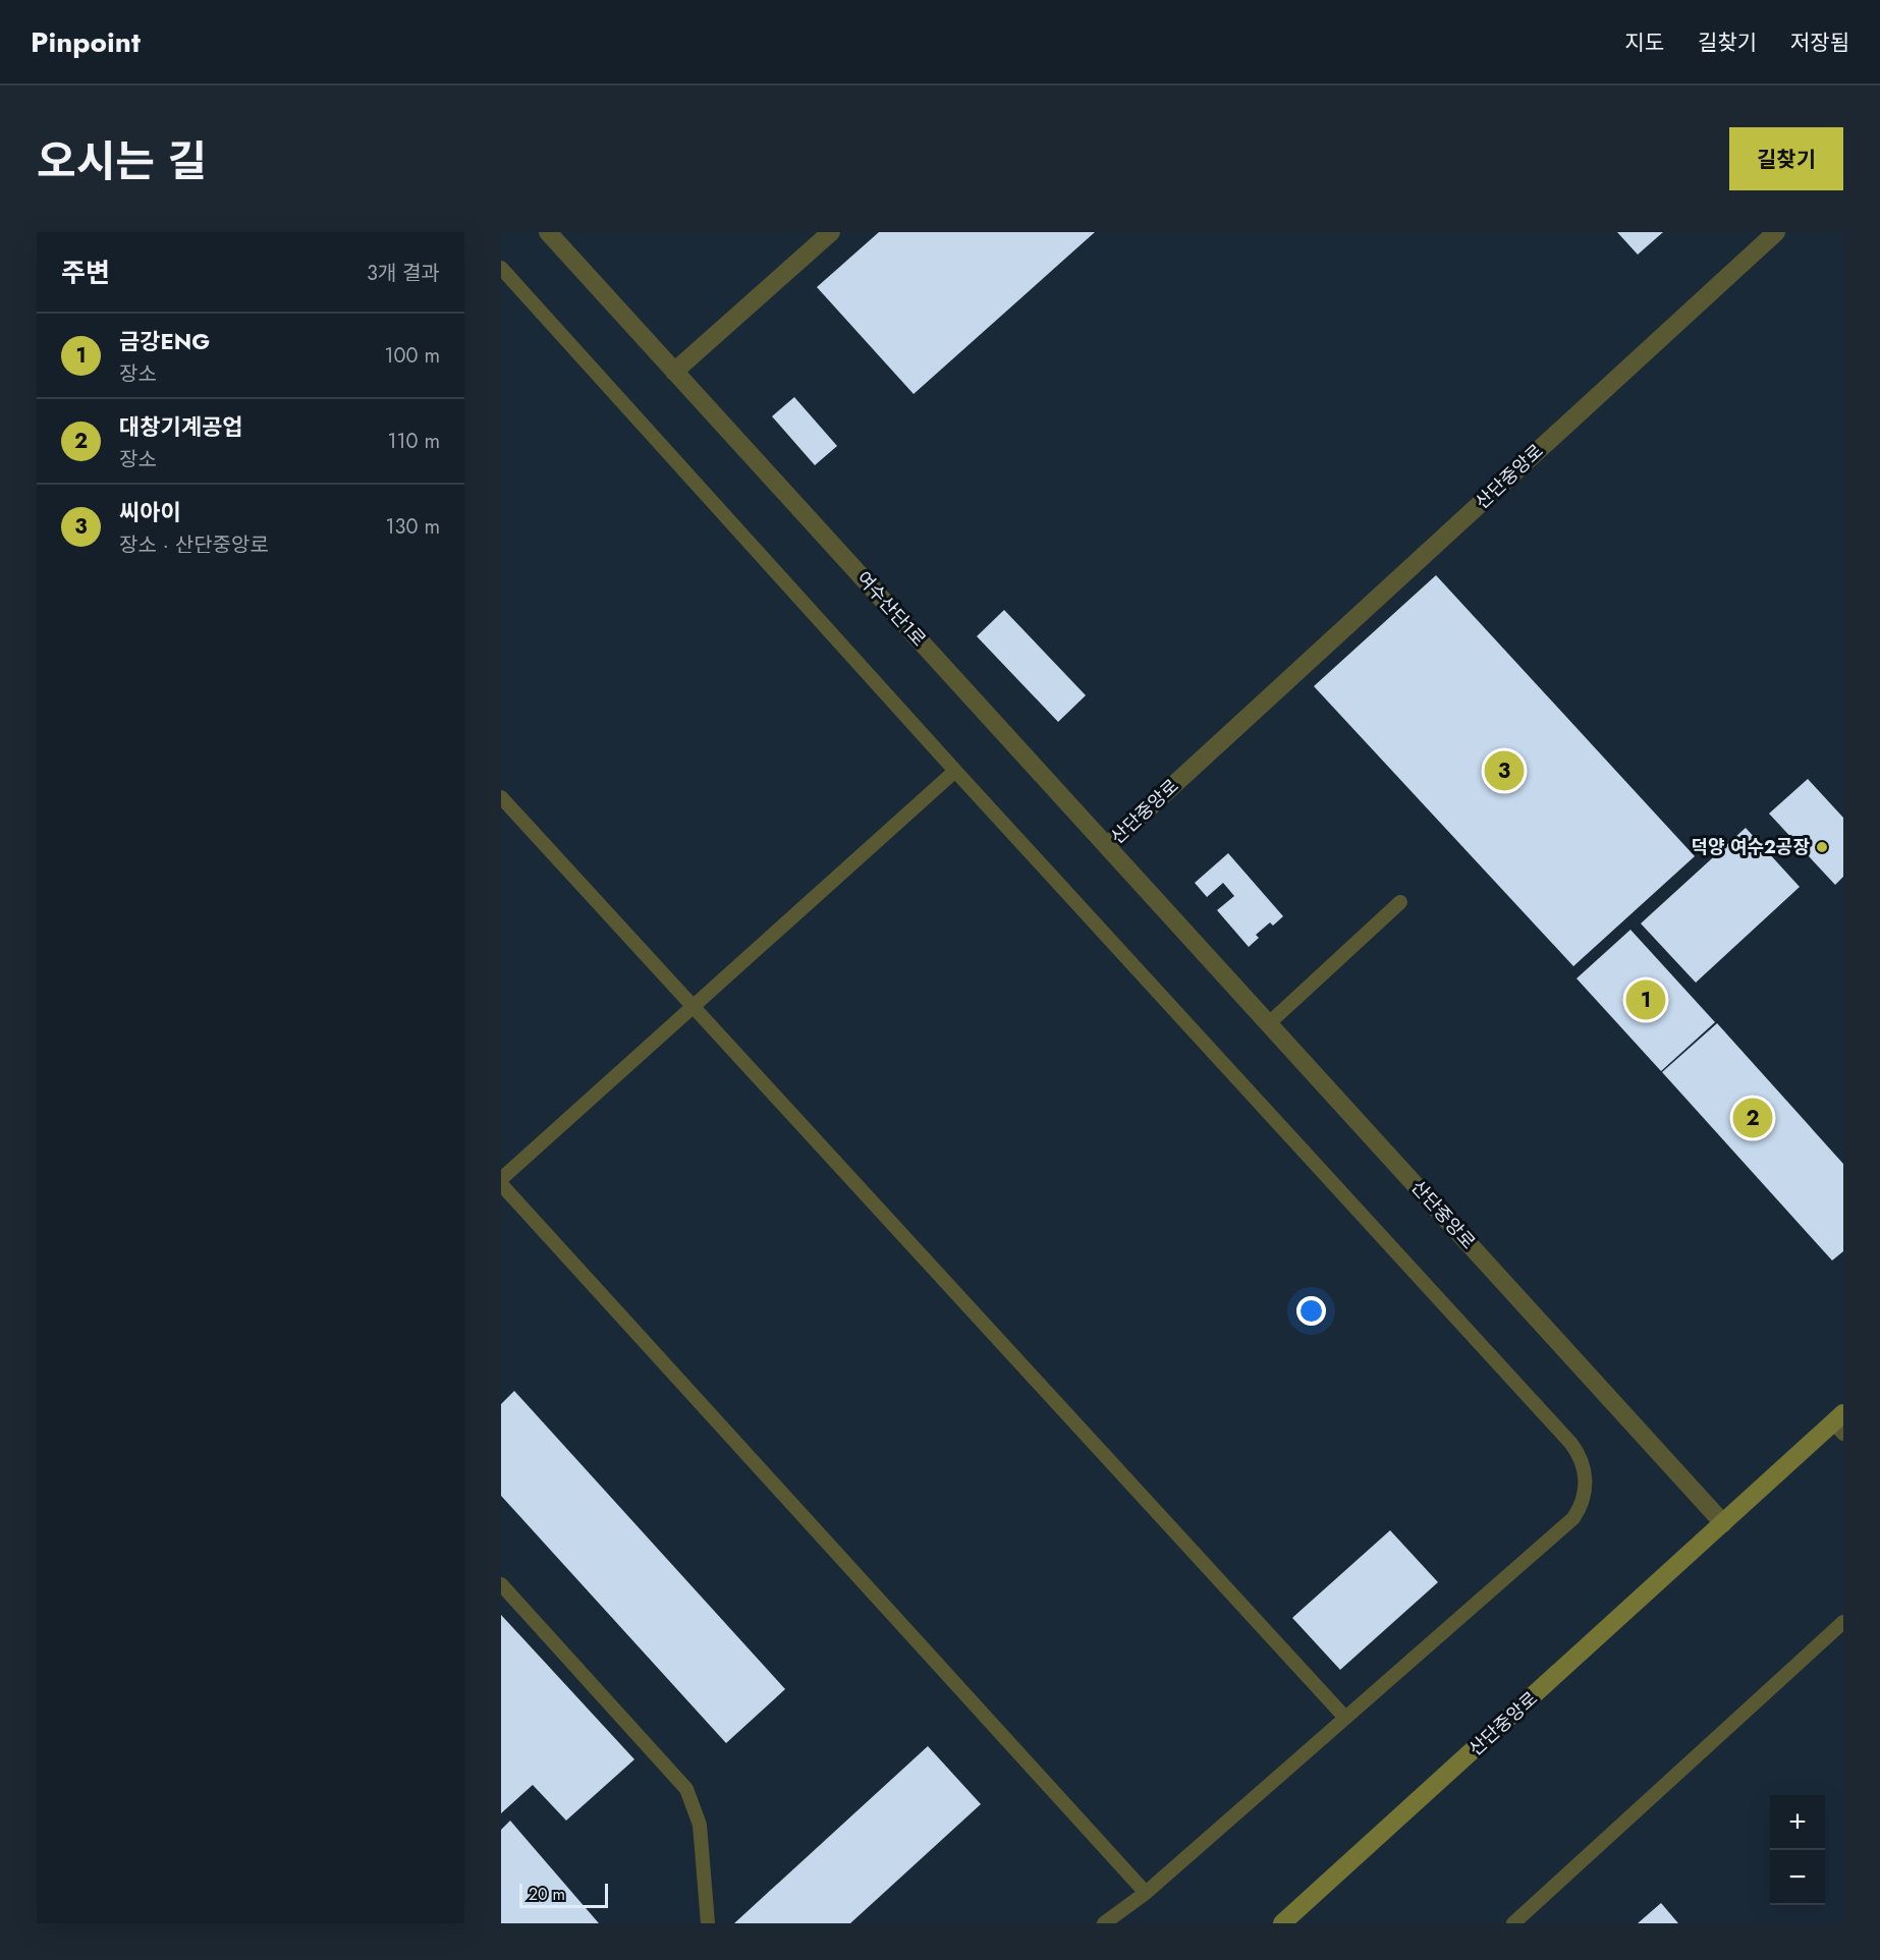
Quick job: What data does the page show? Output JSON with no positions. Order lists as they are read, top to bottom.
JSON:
{
  "streets": {
    "street": ["산단중앙로", "여수산단1로"]
  },
  "crossings": [
    ["산단중앙로", "여수산단1로"]
  ],
  "places": ["덕양 여수2공장"],
  "scale_bar": "20 m",
  "page": {
    "header": "Pinpoint",
    "nav": ["지도", "길찾기", "저장됨"],
    "title": "오시는 길",
    "buttons": "길찾기",
    "heading": ["주변", "3개 결과"],
    "list": [
      {
        "mark": "1",
        "name": "금강ENG",
        "note": "장소",
        "value": "100 m"
      },
      {
        "mark": "2",
        "name": "대창기계공업",
        "note": "장소",
        "value": "110 m"
      },
      {
        "mark": "3",
        "name": "씨아이",
        "note": "장소 · 산단중앙로",
        "value": "130 m"
      }
    ],
    "pins": ["3", "1", "2"],
    "map_buttons": ["+", "−"],
    "scale": "20 m"
  }
}
